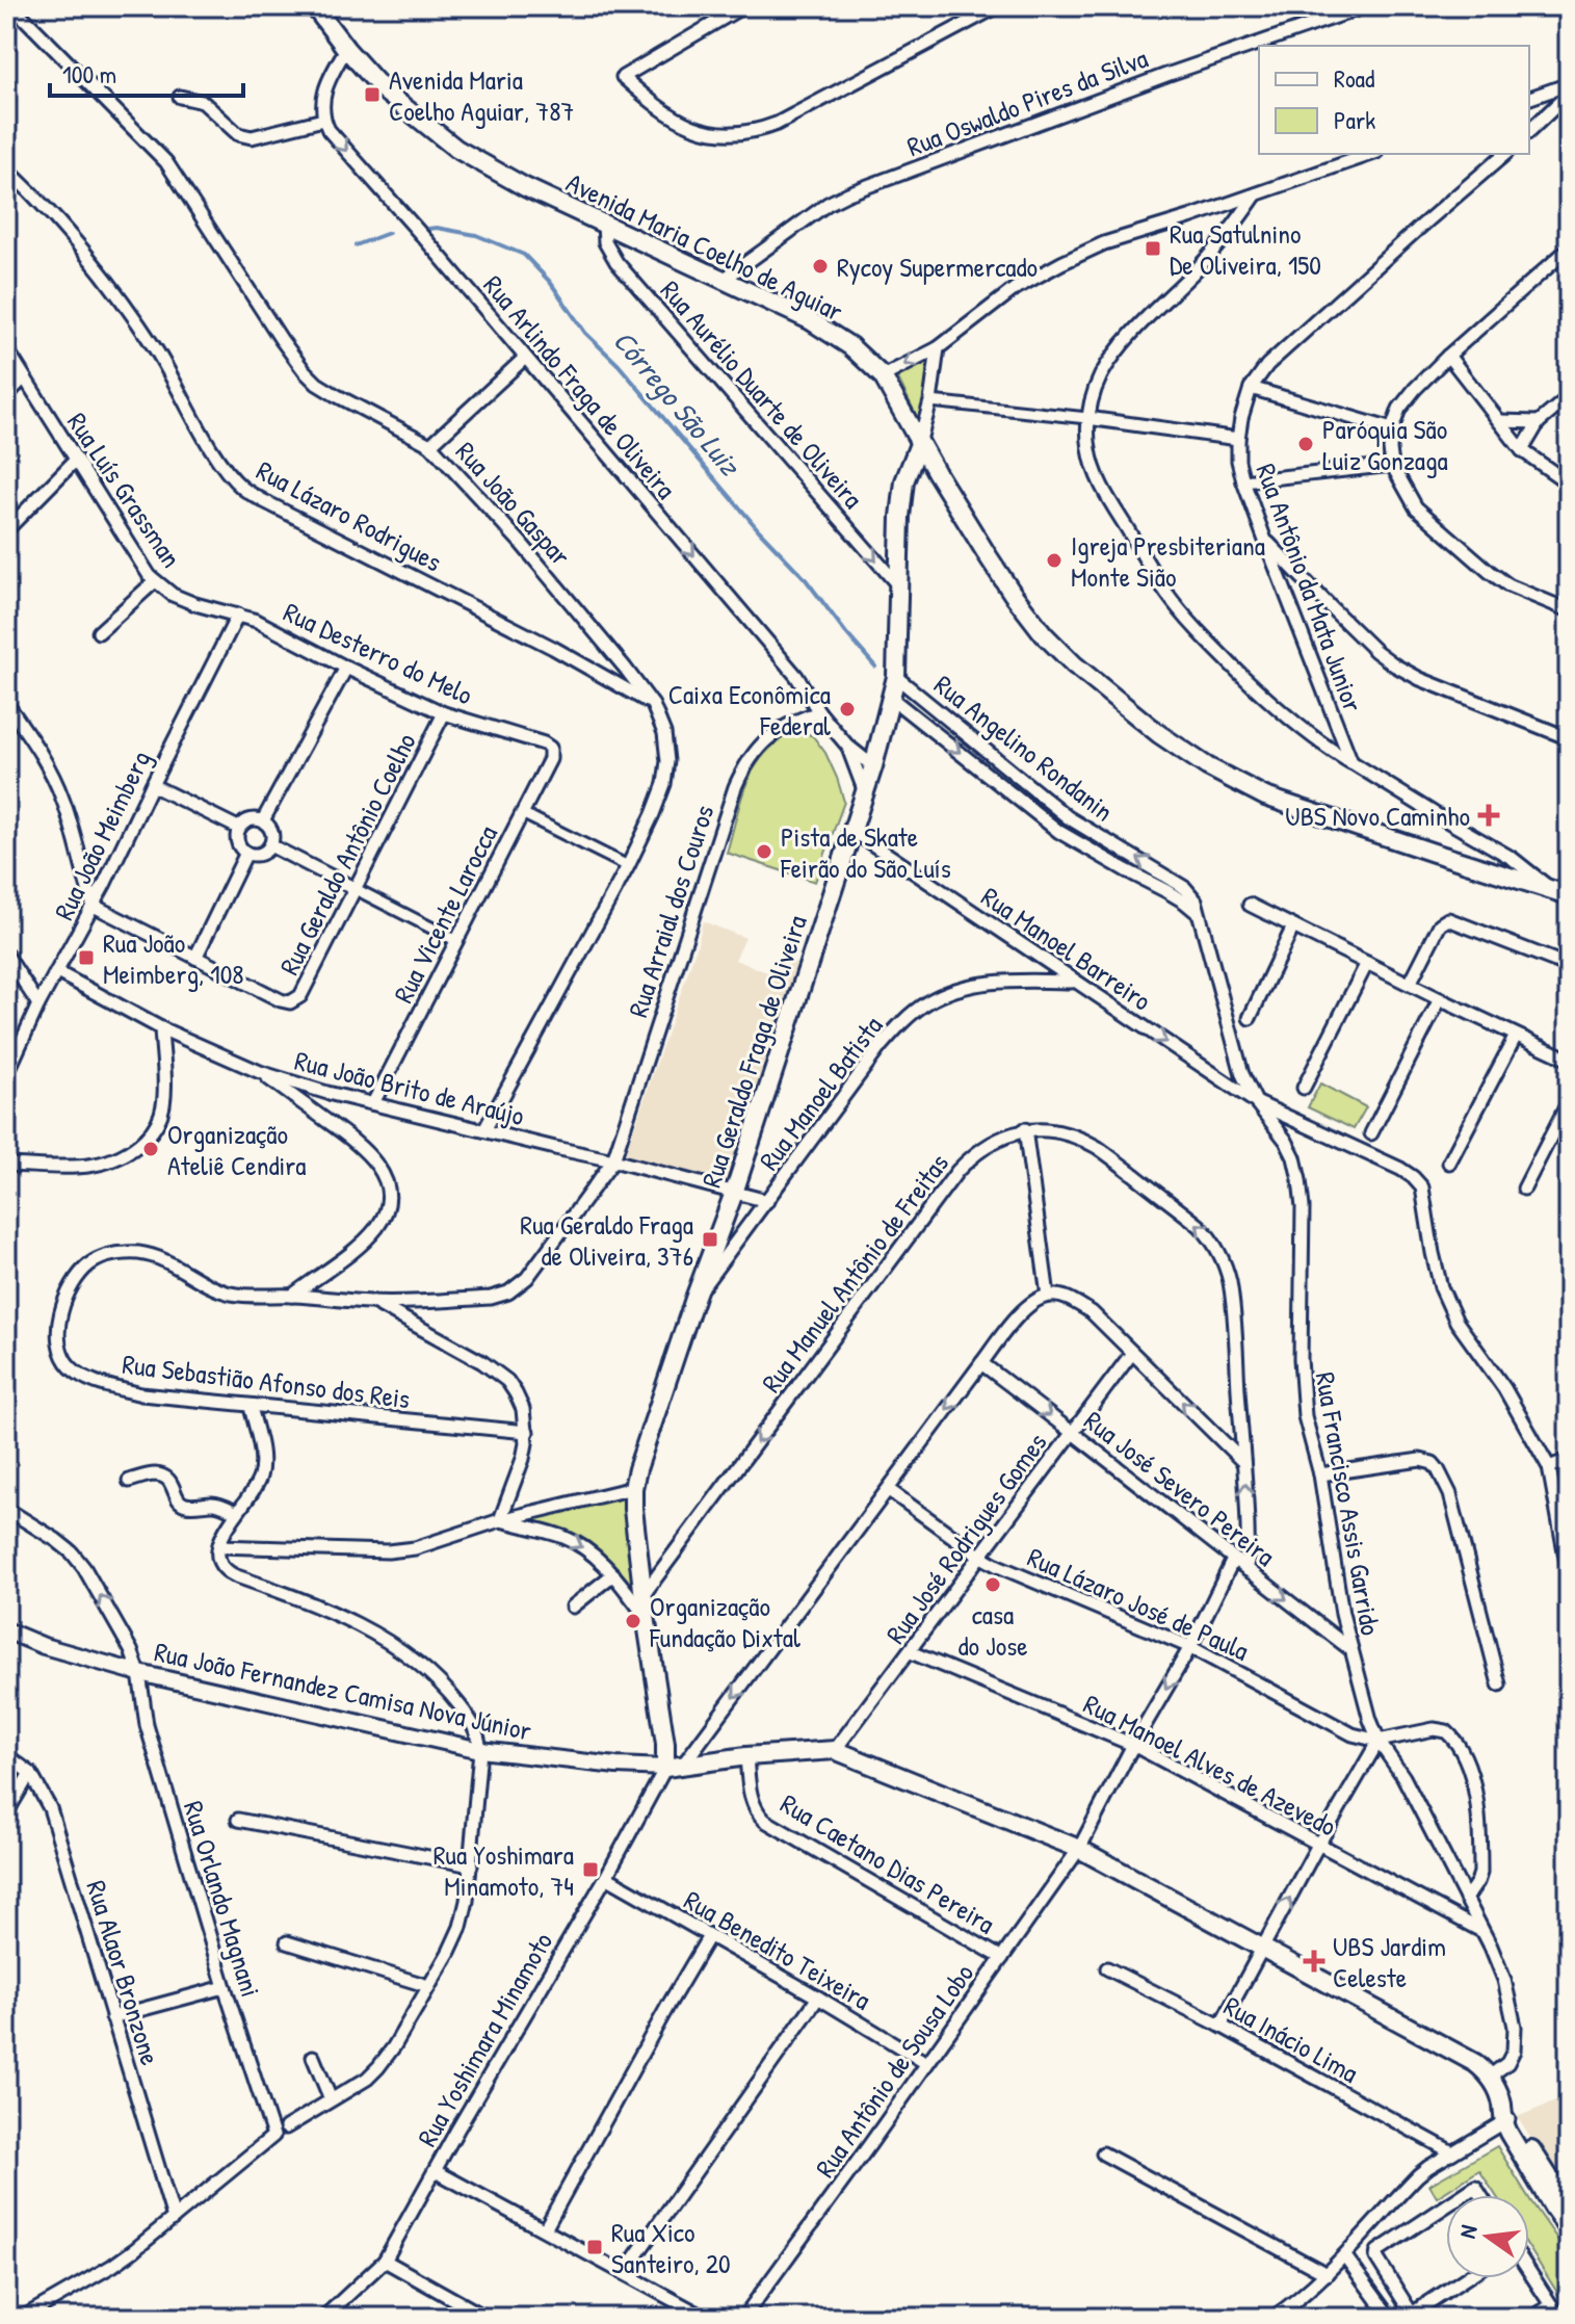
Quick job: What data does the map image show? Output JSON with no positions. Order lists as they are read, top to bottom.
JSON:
{
  "streets": {
    "main road": ["Avenida Maria Coelho de Aguiar", "Rua Geraldo Fraga de Oliveira", "Rua João Fernandez Camisa Nova Júnior"],
    "street": [
      "Rua Oswaldo Pires da Silva",
      "Rua Arlindo Fraga de Oliveira",
      "Rua Aurélio Duarte de Oliveira",
      "Rua Luís Grassman",
      "Rua João Gaspar",
      "Rua Lázaro Rodrigues",
      "Rua Antônio da Mata Junior",
      "Rua Desterro do Melo",
      "Rua Angelino Rondanin",
      "Rua João Meimberg",
      "Rua Geraldo Antônio Coelho",
      "Rua Arraial dos Couros",
      "Rua Vicente Larocca",
      "Rua Manoel Barreiro",
      "Rua João Brito de Araújo",
      "Rua Manoel Batista",
      "Rua Manuel Antônio de Freitas",
      "Rua Sebastião Afonso dos Reis",
      "Rua José Severo Pereira",
      "Rua Francisco Assis Garrido",
      "Rua José Rodrigues Gomes",
      "Rua Lázaro José de Paula",
      "Rua Manoel Alves de Azevedo",
      "Rua Caetano Dias Pereira",
      "Rua Orlando Magnani",
      "Rua Benedito Teixeira",
      "Rua Alaor Bronzone",
      "Rua Yoshimara Minamoto",
      "Rua Inácio Lima",
      "Rua Antônio de Sousa Lobo"
    ]
  },
  "crossings": [
    ["Rua Oswaldo Pires da Silva", "Avenida Maria Coelho de Aguiar"],
    ["Avenida Maria Coelho de Aguiar", "Rua Aurélio Duarte de Oliveira"],
    ["Avenida Maria Coelho de Aguiar", "Rua Geraldo Fraga de Oliveira"],
    ["Rua Arlindo Fraga de Oliveira", "Rua Arraial dos Couros"],
    ["Rua Arlindo Fraga de Oliveira", "Rua Geraldo Fraga de Oliveira"],
    ["Rua Aurélio Duarte de Oliveira", "Rua Geraldo Fraga de Oliveira"],
    ["Rua Luís Grassman", "Rua Desterro do Melo"],
    ["Rua Luís Grassman", "Rua João Meimberg"],
    ["Rua João Gaspar", "Rua Lázaro Rodrigues"],
    ["Rua João Gaspar", "Rua João Brito de Araújo"],
    ["Rua Desterro do Melo", "Rua João Meimberg"],
    ["Rua Desterro do Melo", "Rua Geraldo Antônio Coelho"],
    ["Rua Desterro do Melo", "Rua Vicente Larocca"],
    ["Rua Angelino Rondanin", "Rua Geraldo Fraga de Oliveira"],
    ["Rua Angelino Rondanin", "Rua Francisco Assis Garrido"],
    ["Rua João Meimberg", "Rua João Brito de Araújo"],
    ["Rua Arraial dos Couros", "Rua João Brito de Araújo"],
    ["Rua Arraial dos Couros", "Rua Sebastião Afonso dos Reis"],
    ["Rua Vicente Larocca", "Rua João Brito de Araújo"],
    ["Rua Manoel Barreiro", "Rua Geraldo Fraga de Oliveira"],
    ["Rua Manoel Barreiro", "Rua Manoel Batista"],
    ["Rua Manoel Barreiro", "Rua Francisco Assis Garrido"],
    ["Rua Geraldo Fraga de Oliveira", "Rua João Brito de Araújo"],
    ["Rua Geraldo Fraga de Oliveira", "Rua Manoel Batista"],
    ["Rua Geraldo Fraga de Oliveira", "Rua Manuel Antônio de Freitas"],
    ["Rua Geraldo Fraga de Oliveira", "Rua João Fernandez Camisa Nova Júnior"],
    ["Rua Geraldo Fraga de Oliveira", "Rua Yoshimara Minamoto"],
    ["Rua João Brito de Araújo", "Rua Manoel Batista"],
    ["Rua João Brito de Araújo", "Rua Sebastião Afonso dos Reis"],
    ["Rua Manuel Antônio de Freitas", "Rua José Severo Pereira"],
    ["Rua José Severo Pereira", "Rua Francisco Assis Garrido"],
    ["Rua José Severo Pereira", "Rua José Rodrigues Gomes"],
    ["Rua José Severo Pereira", "Rua Antônio de Sousa Lobo"],
    ["Rua Francisco Assis Garrido", "Rua Lázaro José de Paula"],
    ["Rua Francisco Assis Garrido", "Rua João Fernandez Camisa Nova Júnior"],
    ["Rua Francisco Assis Garrido", "Rua Manoel Alves de Azevedo"],
    ["Rua José Rodrigues Gomes", "Rua Lázaro José de Paula"],
    ["Rua José Rodrigues Gomes", "Rua João Fernandez Camisa Nova Júnior"],
    ["Rua José Rodrigues Gomes", "Rua Manoel Alves de Azevedo"],
    ["Rua Lázaro José de Paula", "Rua Antônio de Sousa Lobo"],
    ["Rua João Fernandez Camisa Nova Júnior", "Rua Caetano Dias Pereira"],
    ["Rua João Fernandez Camisa Nova Júnior", "Rua Orlando Magnani"],
    ["Rua João Fernandez Camisa Nova Júnior", "Rua Yoshimara Minamoto"],
    ["Rua João Fernandez Camisa Nova Júnior", "Rua Antônio de Sousa Lobo"],
    ["Rua Manoel Alves de Azevedo", "Rua Antônio de Sousa Lobo"],
    ["Rua Caetano Dias Pereira", "Rua Antônio de Sousa Lobo"],
    ["Rua Orlando Magnani", "Rua Alaor Bronzone"],
    ["Rua Benedito Teixeira", "Rua Yoshimara Minamoto"],
    ["Rua Benedito Teixeira", "Rua Antônio de Sousa Lobo"]
  ],
  "one_way": [
    "Rua Arlindo Fraga de Oliveira",
    "Rua Aurélio Duarte de Oliveira",
    "Rua Manoel Barreiro",
    "Rua José Severo Pereira"
  ],
  "water": ["Córrego São Luiz"],
  "places": {
    "transit": [
      "Avenida Maria Coelho Aguiar, 787",
      "Rua Satulnino De Oliveira, 150",
      "Rua João Meimberg, 108",
      "Rua Geraldo Fraga de Oliveira, 376",
      "Rua Yoshimara Minamoto, 74",
      "Rua Xico Santeiro, 20"
    ],
    "other": [
      "Rycoy Supermercado",
      "Paróquia São Luiz Gonzaga",
      "Igreja Presbiteriana Monte Sião",
      "Caixa Econômica Federal",
      "Pista de Skate Feirão do São Luís",
      "Organização Ateliê Cendira",
      "casa do Jose",
      "Organização Fundação Dixtal"
    ],
    "health": ["UBS Novo Caminho", "UBS Jardim Celeste"]
  },
  "legend": ["Road", "Park"],
  "scale_bar": "100 m",
  "north": "left"
}
